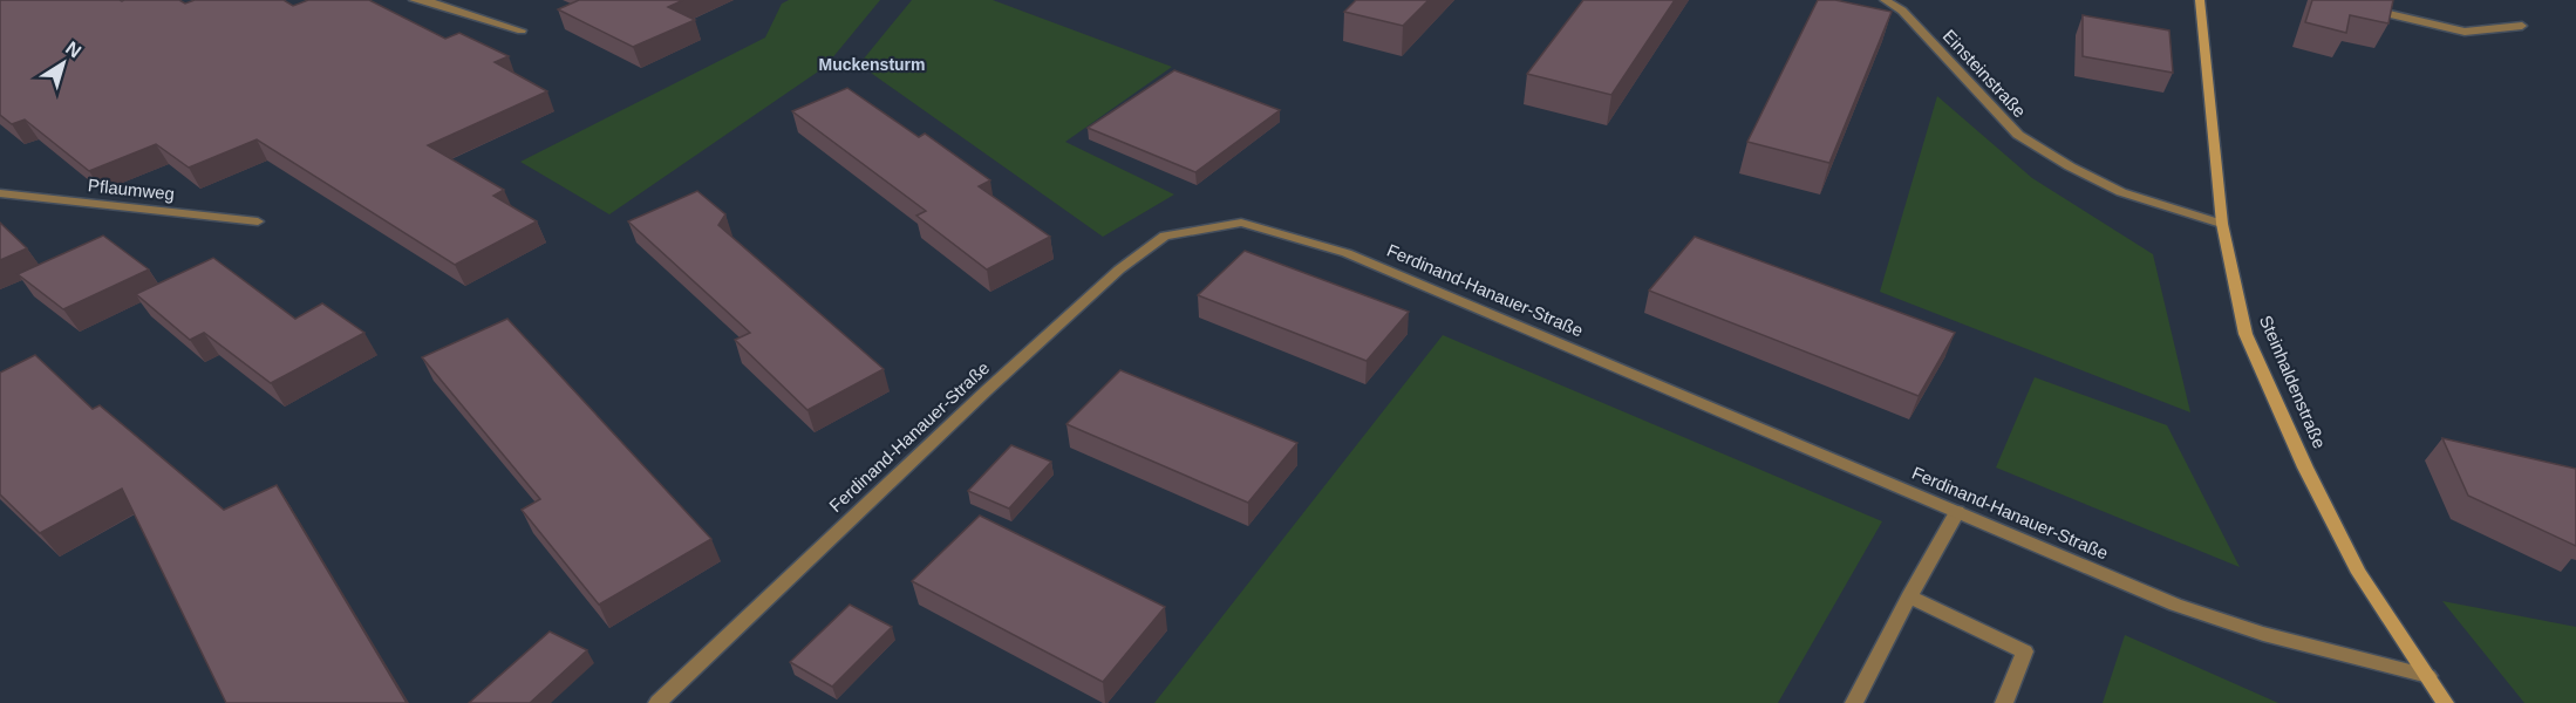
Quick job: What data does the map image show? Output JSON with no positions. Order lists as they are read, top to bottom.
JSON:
{
  "streets": {
    "street": [
      "Einsteinstraße",
      "Pflaumweg",
      "Ferdinand-Hanauer-Straße",
      "Steinhaldenstraße"
    ]
  },
  "crossings": [
    ["Einsteinstraße", "Steinhaldenstraße"],
    ["Ferdinand-Hanauer-Straße", "Steinhaldenstraße"]
  ],
  "districts": ["Muckensturm"],
  "north": "top right"
}
